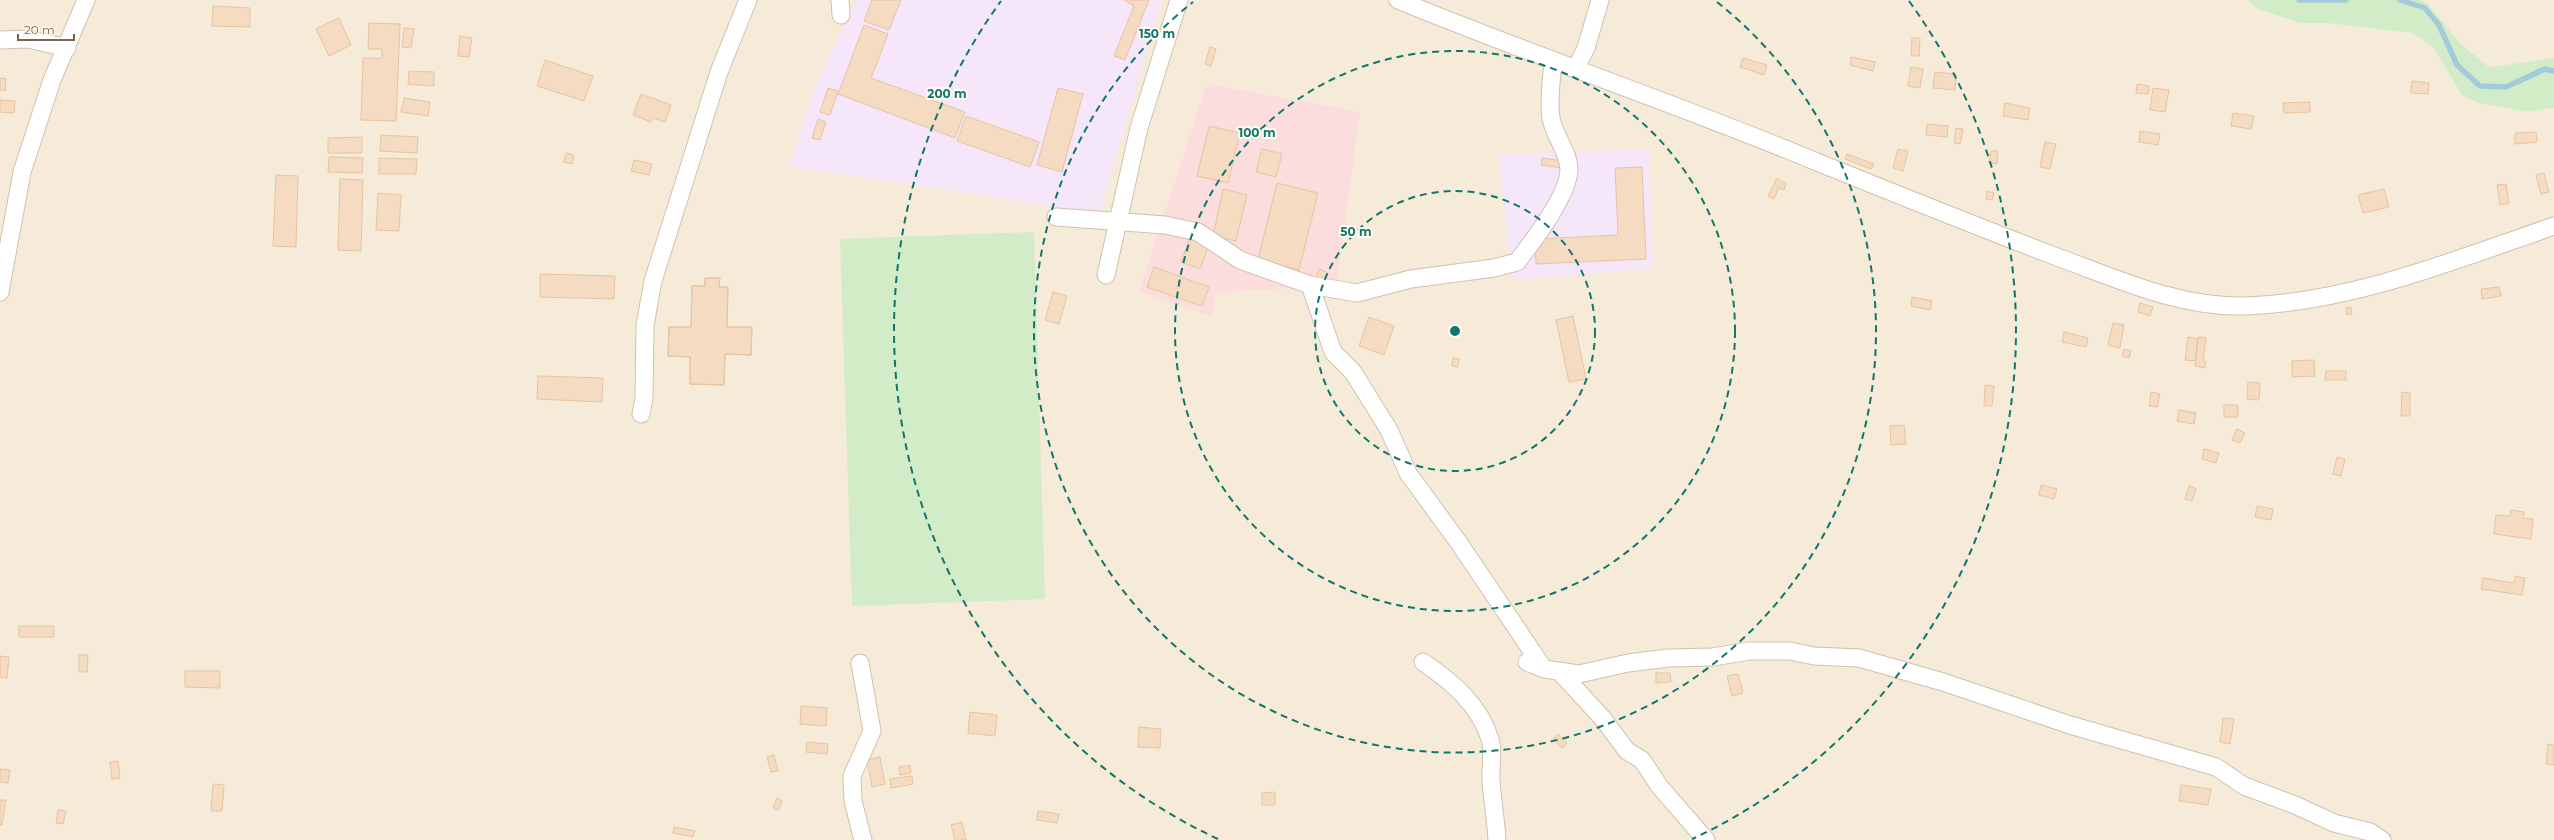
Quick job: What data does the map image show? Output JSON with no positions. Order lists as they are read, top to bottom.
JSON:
{
  "scale_bar": "20 m",
  "rings": [
    "150 m",
    "200 m",
    "100 m",
    "50 m"
  ]
}
